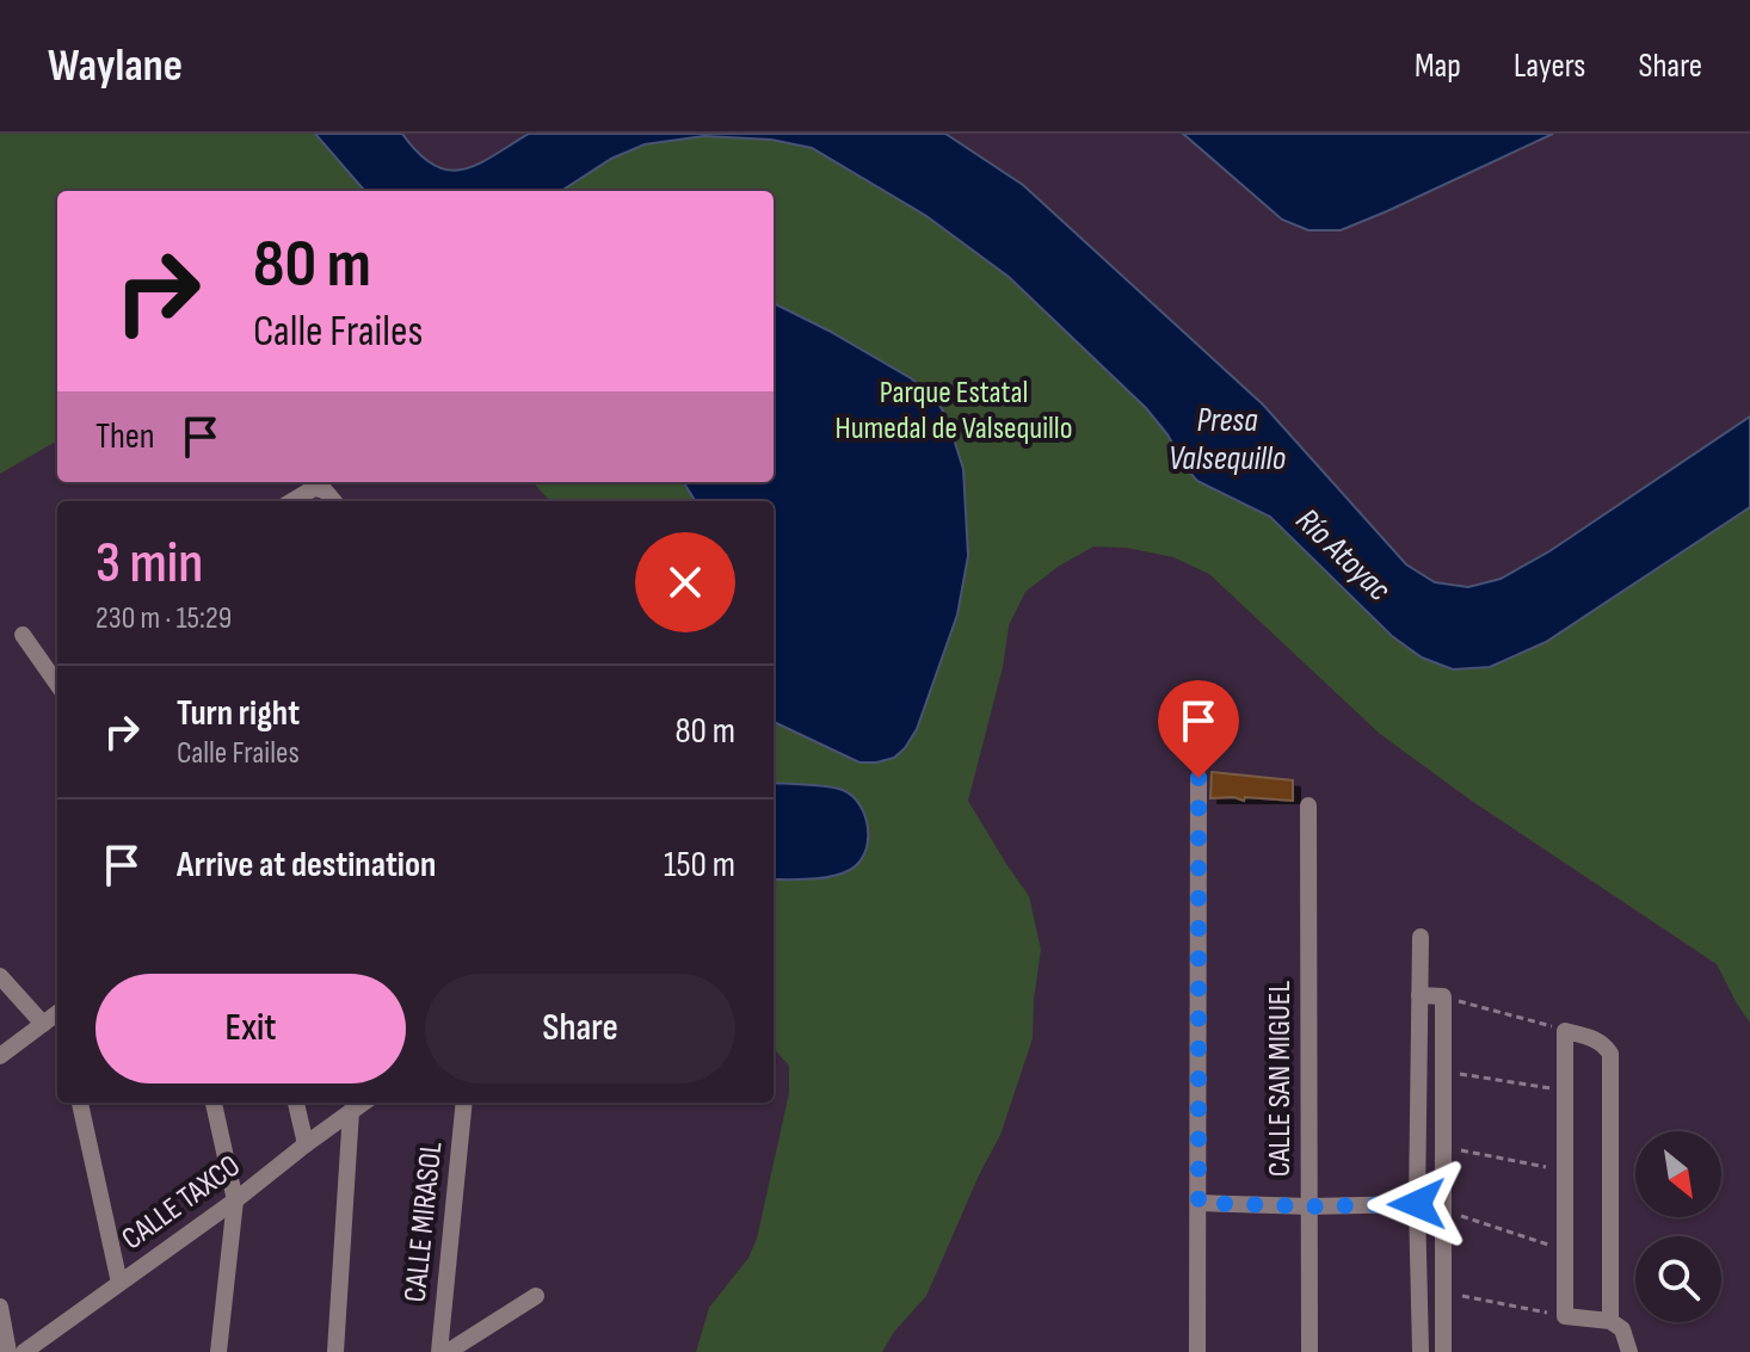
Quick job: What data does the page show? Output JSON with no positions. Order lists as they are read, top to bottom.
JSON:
{
  "streets": {
    "street": ["CALLE SAN MIGUEL", "CALLE TAXCO", "CALLE MIRASOL"]
  },
  "water": ["Presa Valsequillo", "Río Atoyac"],
  "parks": ["Parque Estatal Humedal de Valsequillo"],
  "north": "bottom right",
  "page": {
    "header": "Waylane",
    "nav": ["Map", "Layers", "Share"],
    "turn": ["80 m", "Calle Frailes"],
    "then": "Then",
    "heading": ["3 min", "230 m · 15:29"],
    "list": [
      {
        "name": "Turn right",
        "note": "Calle Frailes",
        "value": "80 m"
      },
      {
        "name": "Arrive at destination",
        "value": "150 m"
      }
    ],
    "buttons": ["Exit", "Share"]
  }
}
